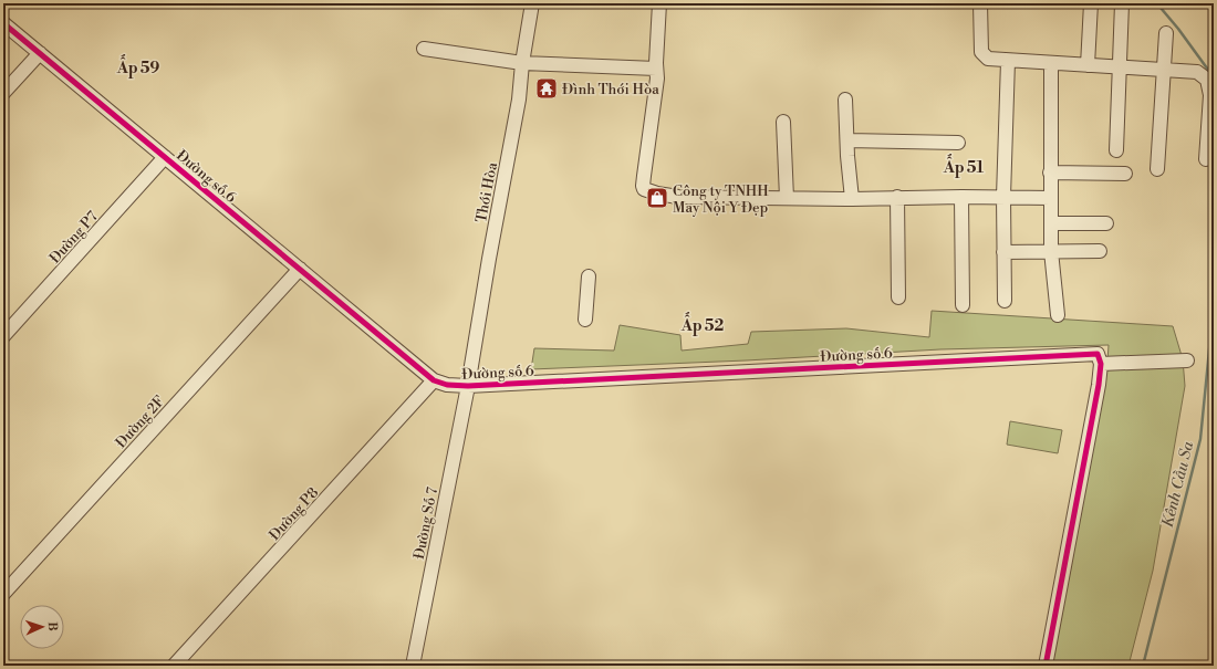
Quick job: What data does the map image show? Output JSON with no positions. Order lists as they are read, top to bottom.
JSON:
{
  "streets": {
    "street": [
      "Đường số 6",
      "Thới Hòa",
      "Đường P7",
      "Đường 2F",
      "Đường P8",
      "Đường Số 7"
    ]
  },
  "crossings": [
    ["Đường số 6", "Thới Hòa"],
    ["Đường số 6", "Đường P7"],
    ["Đường số 6", "Đường 2F"],
    ["Đường số 6", "Đường P8"],
    ["Đường số 6", "Đường Số 7"],
    ["Thới Hòa", "Đường Số 7"]
  ],
  "districts": ["Ấp 59", "Ấp 51", "Ấp 52"],
  "water": ["Kênh Cầu Sa"],
  "places": {
    "temple": ["Đình Thới Hòa"],
    "shop": ["Công ty TNHH May Nội Y Đẹp"]
  },
  "north": "right"
}
